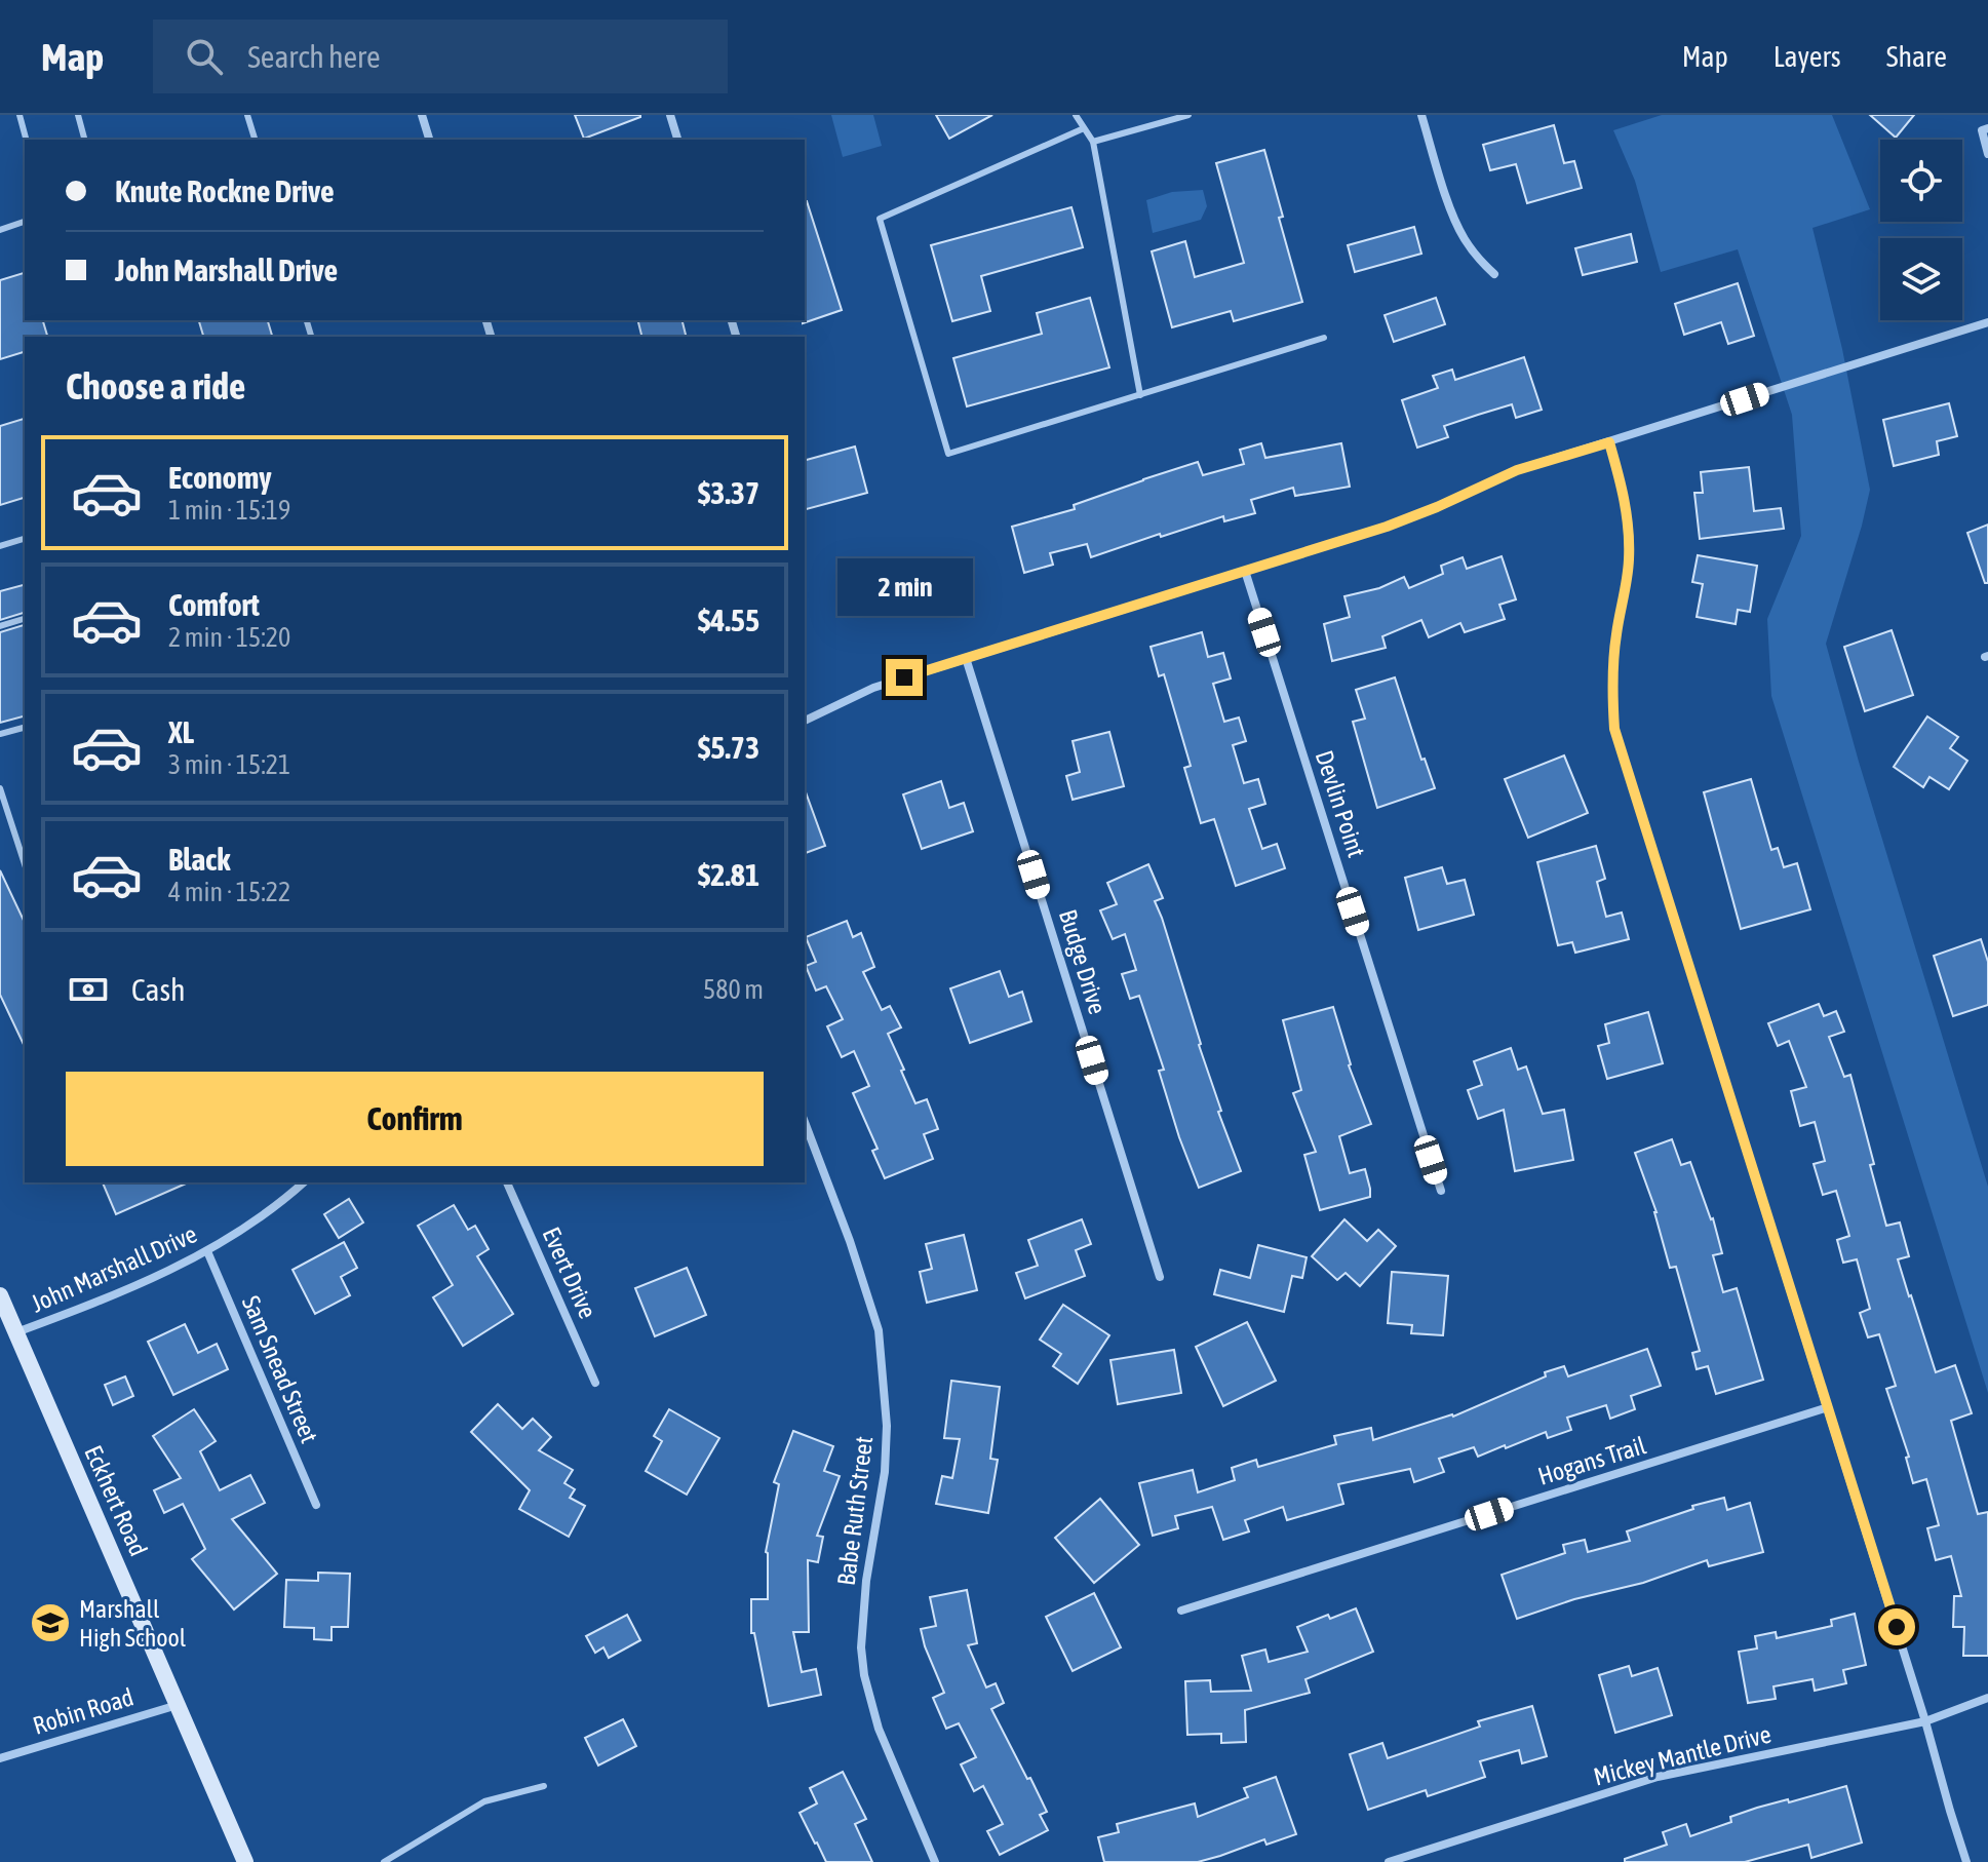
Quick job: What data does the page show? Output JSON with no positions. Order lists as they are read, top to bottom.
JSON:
{
  "streets": {
    "main road": ["Eckhert Road"],
    "street": [
      "Devlin Point",
      "Budge Drive",
      "John Marshall Drive",
      "Evert Drive",
      "Sam Snead Street",
      "Hogans Trail",
      "Babe Ruth Street",
      "Robin Road",
      "Mickey Mantle Drive"
    ]
  },
  "crossings": [
    ["John Marshall Drive", "Sam Snead Street"],
    ["John Marshall Drive", "Eckhert Road"],
    ["Eckhert Road", "Robin Road"]
  ],
  "places": {
    "school or university": ["Marshall High School"]
  },
  "page": {
    "header": "Map",
    "search": "Search here",
    "nav": ["Map", "Layers", "Share"],
    "banner": ["Knute Rockne Drive", "John Marshall Drive"],
    "heading": "Choose a ride",
    "list": [
      {
        "name": "Economy",
        "note": "1 min · 15:19",
        "value": "$3.37"
      },
      {
        "name": "Comfort",
        "note": "2 min · 15:20",
        "value": "$4.55"
      },
      {
        "name": "XL",
        "note": "3 min · 15:21",
        "value": "$5.73"
      },
      {
        "name": "Black",
        "note": "4 min · 15:22",
        "value": "$2.81"
      }
    ],
    "bubble": "2 min",
    "pay": ["Cash", "580 m"],
    "buttons": "Confirm"
  }
}
